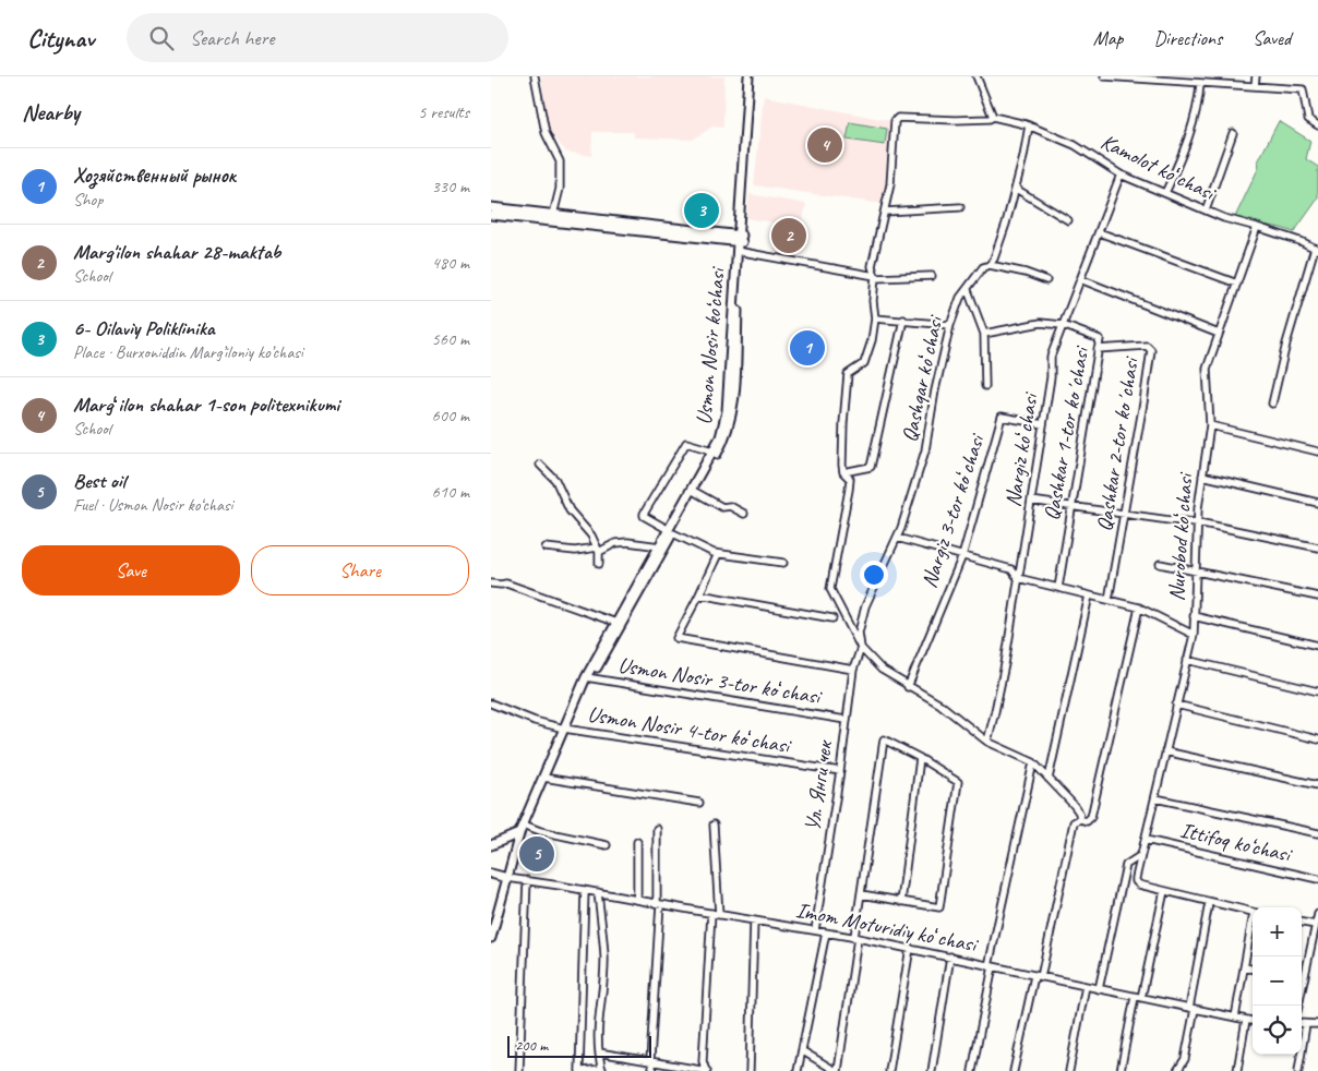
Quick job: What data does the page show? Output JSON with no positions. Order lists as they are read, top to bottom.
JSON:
{
  "streets": {
    "main road": ["Usmon Nosir ko‘chasi"],
    "street": [
      "Kamolot koʻchasi",
      "Qashqar koʻchasi",
      "Qashkar 1-tor koʼchasi",
      "Qashkar 2-tor koʼchasi",
      "Nargiz koʻchasi",
      "Nargiz 3-tor koʻchasi",
      "Nurobod koʻchasi",
      "Usmon Nosir 3-tor koʻchasi",
      "Usmon Nosir 4-tor koʻchasi",
      "Ул. Янги чек",
      "Ittifoq ko‘chasi",
      "Imom Moturidiy koʻchasi"
    ]
  },
  "crossings": [
    ["Kamolot koʻchasi", "Qashqar koʻchasi"],
    ["Kamolot koʻchasi", "Nargiz koʻchasi"],
    ["Kamolot koʻchasi", "Nurobod koʻchasi"],
    ["Usmon Nosir ko‘chasi", "Usmon Nosir 3-tor koʻchasi"],
    ["Usmon Nosir ko‘chasi", "Usmon Nosir 4-tor koʻchasi"],
    ["Usmon Nosir ko‘chasi", "Imom Moturidiy koʻchasi"],
    ["Qashqar koʻchasi", "Ул. Янги чек"],
    ["Qashkar 1-tor koʼchasi", "Qashkar 2-tor koʼchasi"],
    ["Qashkar 1-tor koʼchasi", "Nargiz koʻchasi"],
    ["Nargiz koʻchasi", "Nargiz 3-tor koʻchasi"],
    ["Nurobod koʻchasi", "Ittifoq ko‘chasi"],
    ["Usmon Nosir 3-tor koʻchasi", "Ул. Янги чек"],
    ["Usmon Nosir 4-tor koʻchasi", "Ул. Янги чек"],
    ["Ул. Янги чек", "Imom Moturidiy koʻchasi"]
  ],
  "scale_bar": "200 m",
  "page": {
    "header": "Citynav",
    "search": "Search here",
    "nav": ["Map", "Directions", "Saved"],
    "heading": ["Nearby", "5 results"],
    "pins": [
      "4",
      "3",
      "2",
      "1",
      "5"
    ],
    "list": [
      {
        "mark": "1",
        "name": "Хозяйственный рынок",
        "note": "Shop",
        "value": "330 m"
      },
      {
        "mark": "2",
        "name": "Marg'ilon shahar 28-maktab",
        "note": "School",
        "value": "480 m"
      },
      {
        "mark": "3",
        "name": "6- Oilaviy Poliklinika",
        "note": "Place · Burxoniddin Marg’iloniy ko’chasi",
        "value": "560 m"
      },
      {
        "mark": "4",
        "name": "Margʻilon shahar 1-son politexnikumi",
        "note": "School",
        "value": "600 m"
      },
      {
        "mark": "5",
        "name": "Best oil",
        "note": "Fuel · Usmon Nosir ko‘chasi",
        "value": "610 m"
      }
    ],
    "buttons": ["Save", "Share"],
    "map_buttons": ["+", "−"],
    "scale": "200 m"
  }
}
